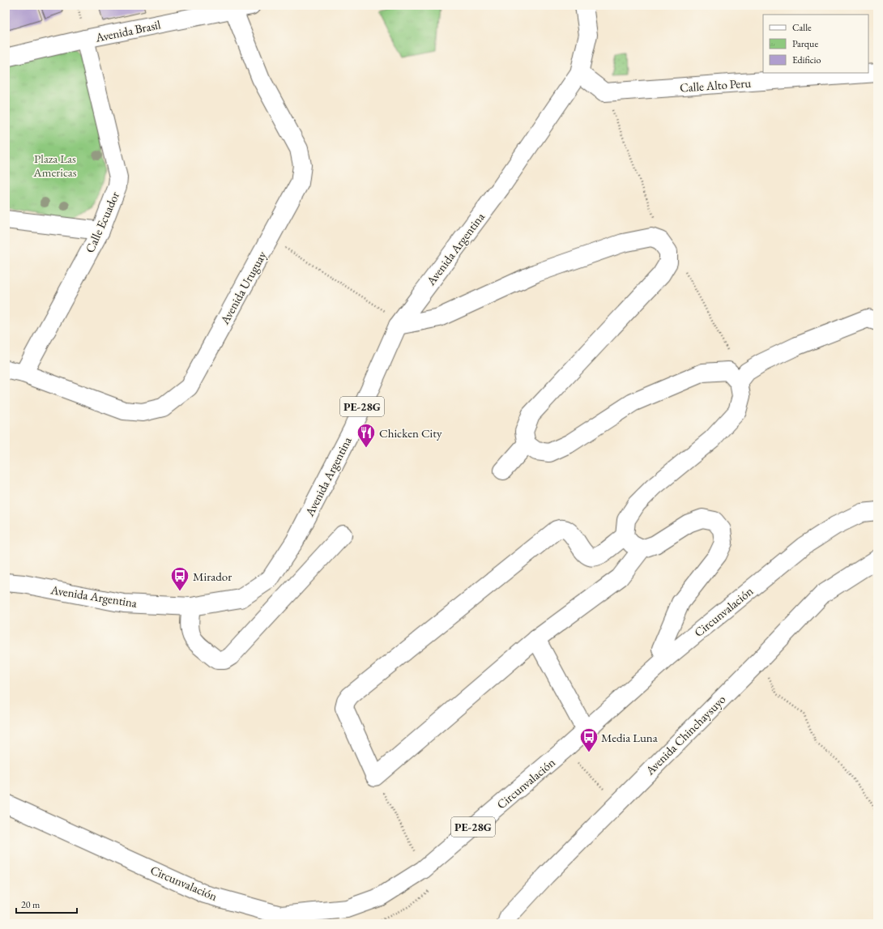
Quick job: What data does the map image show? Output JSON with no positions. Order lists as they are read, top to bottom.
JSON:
{
  "streets": {
    "main road": [
      "Avenida Brasil",
      "Calle Alto Peru",
      "Calle Ecuador",
      "Avenida Argentina",
      "Avenida Uruguay",
      "PE-28G",
      "Circunvalación",
      "Avenida Chinchaysuyo"
    ]
  },
  "crossings": [
    ["Avenida Brasil", "Calle Ecuador"],
    ["Avenida Brasil", "Avenida Uruguay"],
    ["Calle Alto Peru", "Avenida Argentina"],
    ["Calle Ecuador", "Avenida Uruguay"]
  ],
  "parks": ["Plaza Las Americas"],
  "places": {
    "restaurant": ["Chicken City"],
    "bus stop": ["Mirador", "Media Luna"]
  },
  "legend": ["Calle", "Parque", "Edificio"],
  "scale_bar": "20 m"
}
